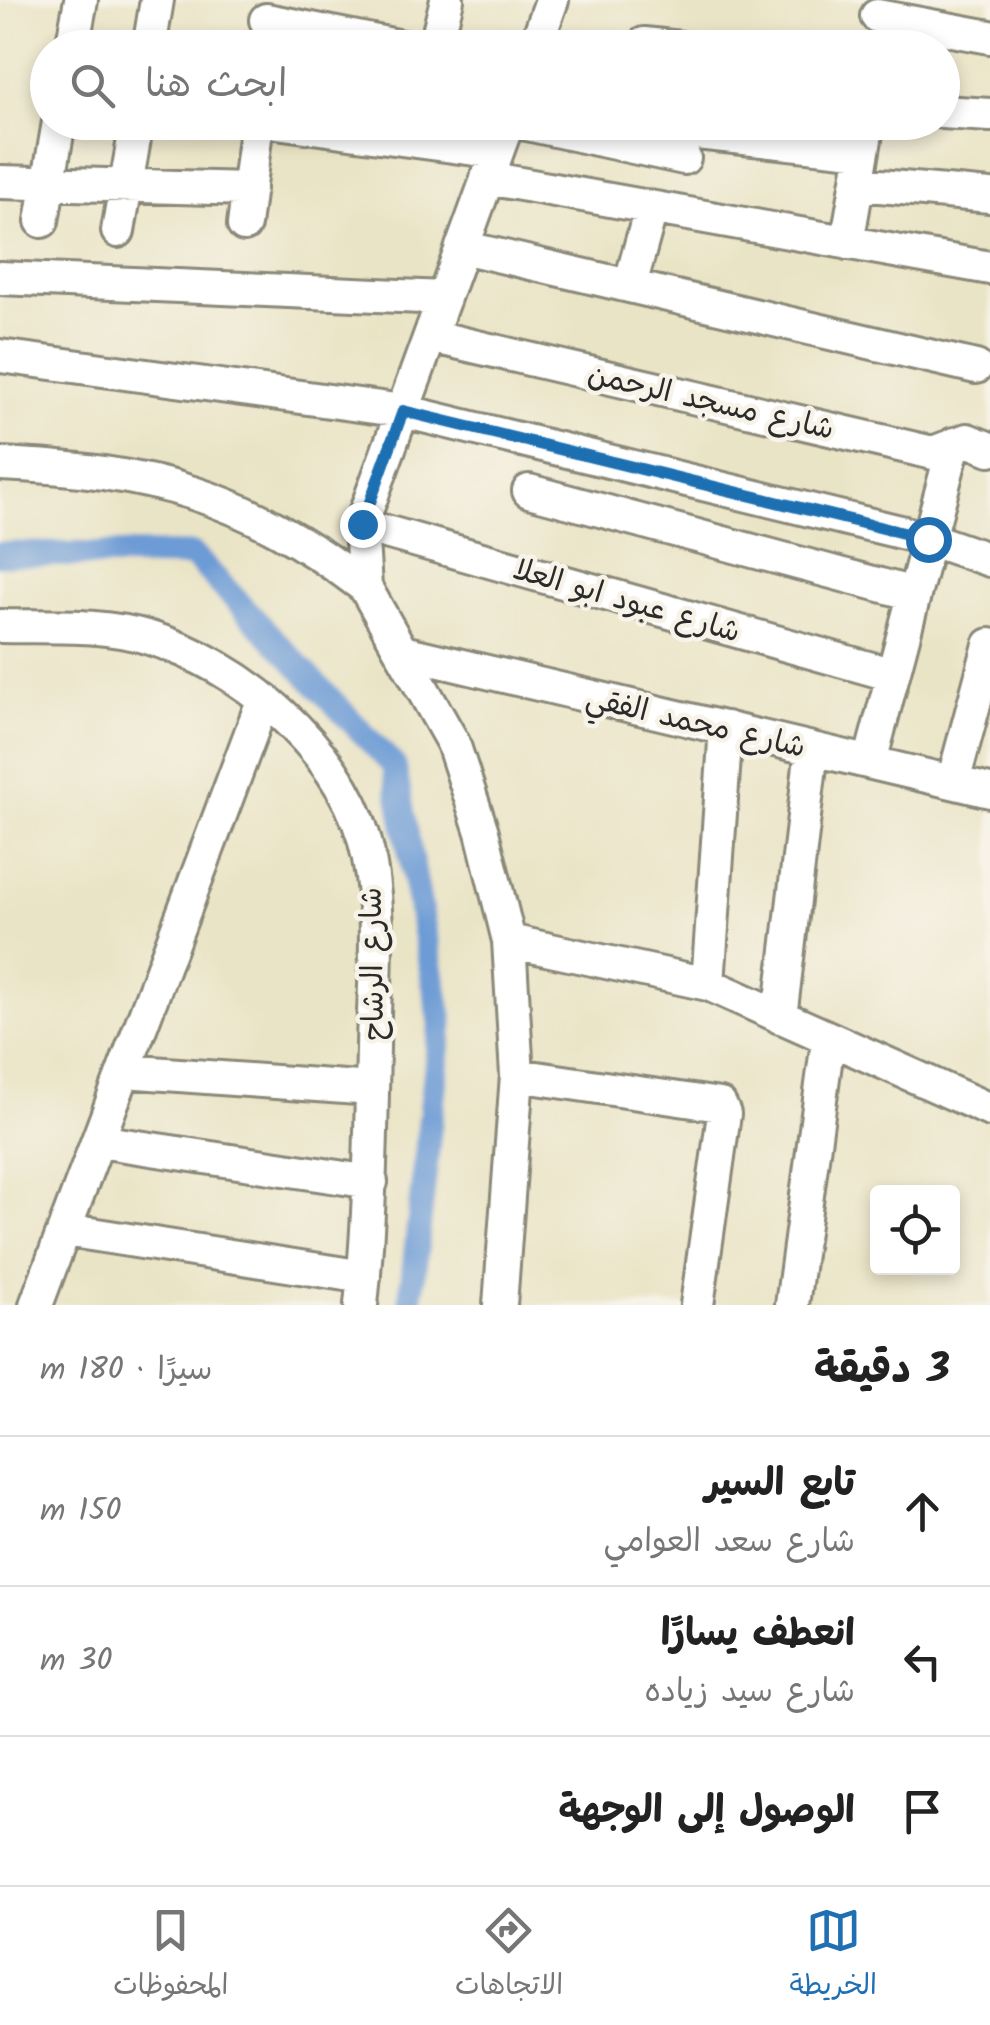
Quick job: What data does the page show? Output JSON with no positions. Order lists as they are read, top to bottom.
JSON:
{
  "streets": {
    "street": [
      "شارع مسجد الرحمن",
      "شارع عبود ابو العلا",
      "شارع محمد الفقي",
      "شارع الرشاح"
    ]
  },
  "page": {
    "search": "ابحث هنا",
    "heading": ["3 دقيقة", "سيرًا · 180 m"],
    "list": [
      ["تابع السير", "شارع سعد العوامي", "150 m"],
      ["انعطف يسارًا", "شارع سيد زياده", "30 m"],
      "الوصول إلى الوجهة"
    ],
    "nav": ["الخريطة", "الاتجاهات", "المحفوظات"]
  }
}
